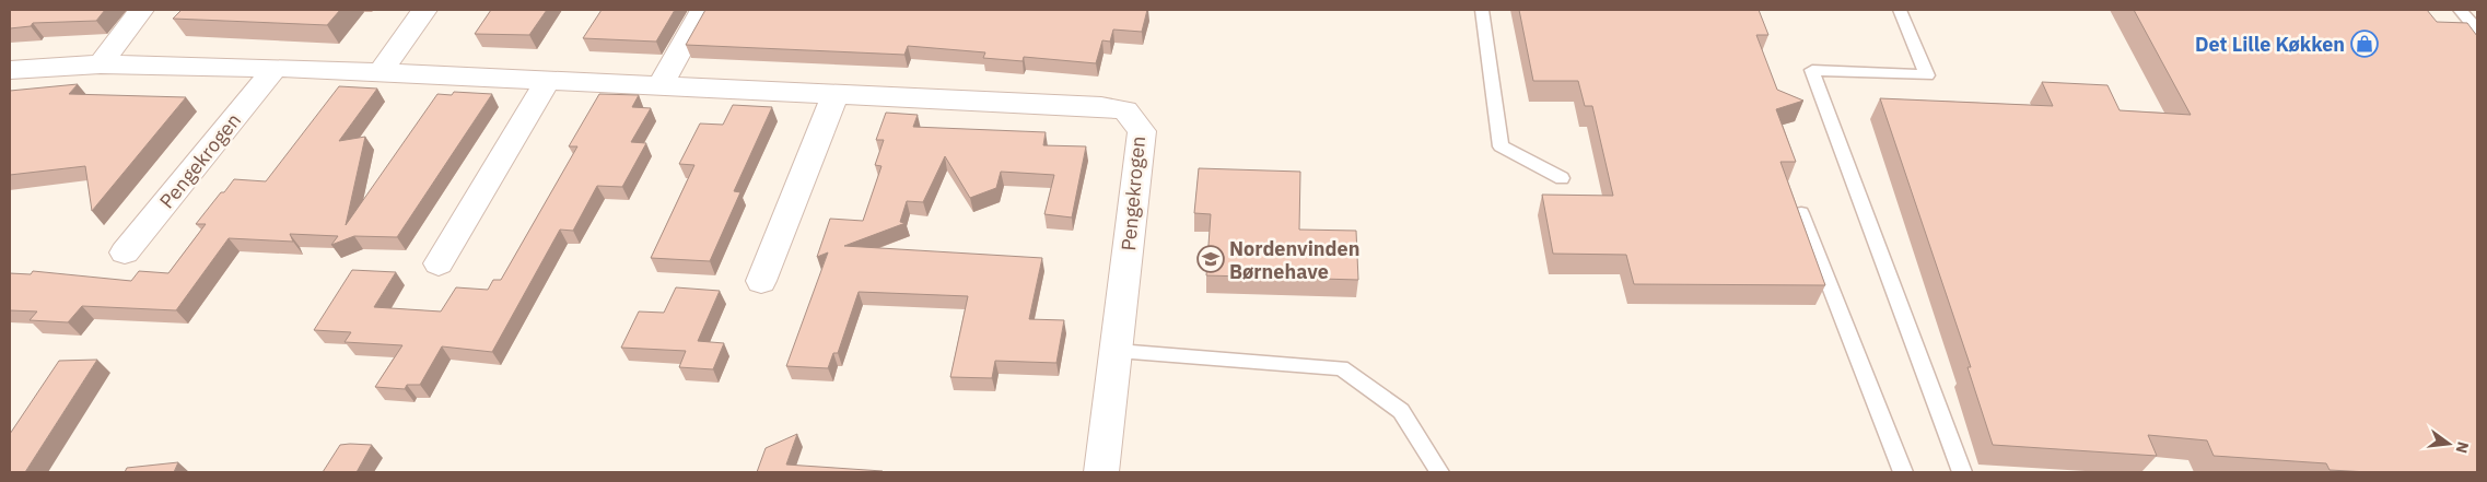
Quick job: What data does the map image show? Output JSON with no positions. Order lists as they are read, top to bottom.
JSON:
{
  "streets": {
    "street": ["Pengekrogen"]
  },
  "places": {
    "shop": ["Det Lille Køkken"],
    "school or university": ["Nordenvinden Børnehave"]
  },
  "north": "right"
}
